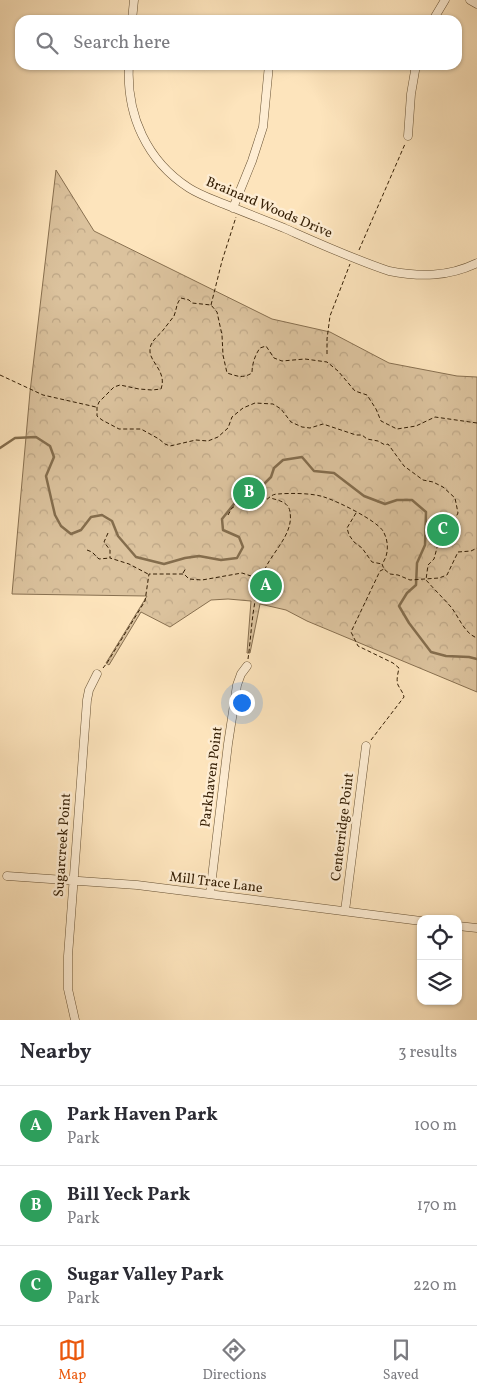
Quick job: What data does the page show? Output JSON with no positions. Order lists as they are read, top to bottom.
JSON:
{
  "streets": {
    "street": [
      "Brainard Woods Drive",
      "Parkhaven Point",
      "Centerridge Point",
      "Sugarcreek Point",
      "Mill Trace Lane"
    ]
  },
  "crossings": [
    ["Parkhaven Point", "Mill Trace Lane"],
    ["Centerridge Point", "Mill Trace Lane"],
    ["Sugarcreek Point", "Mill Trace Lane"]
  ],
  "page": {
    "search": "Search here",
    "pins": ["B", "C", "A"],
    "heading": ["Nearby", "3 results"],
    "list": [
      {
        "mark": "A",
        "name": "Park Haven Park",
        "note": "Park",
        "value": "100 m"
      },
      {
        "mark": "B",
        "name": "Bill Yeck Park",
        "note": "Park",
        "value": "170 m"
      },
      {
        "mark": "C",
        "name": "Sugar Valley Park",
        "note": "Park",
        "value": "220 m"
      }
    ],
    "nav": ["Map", "Directions", "Saved"]
  }
}
